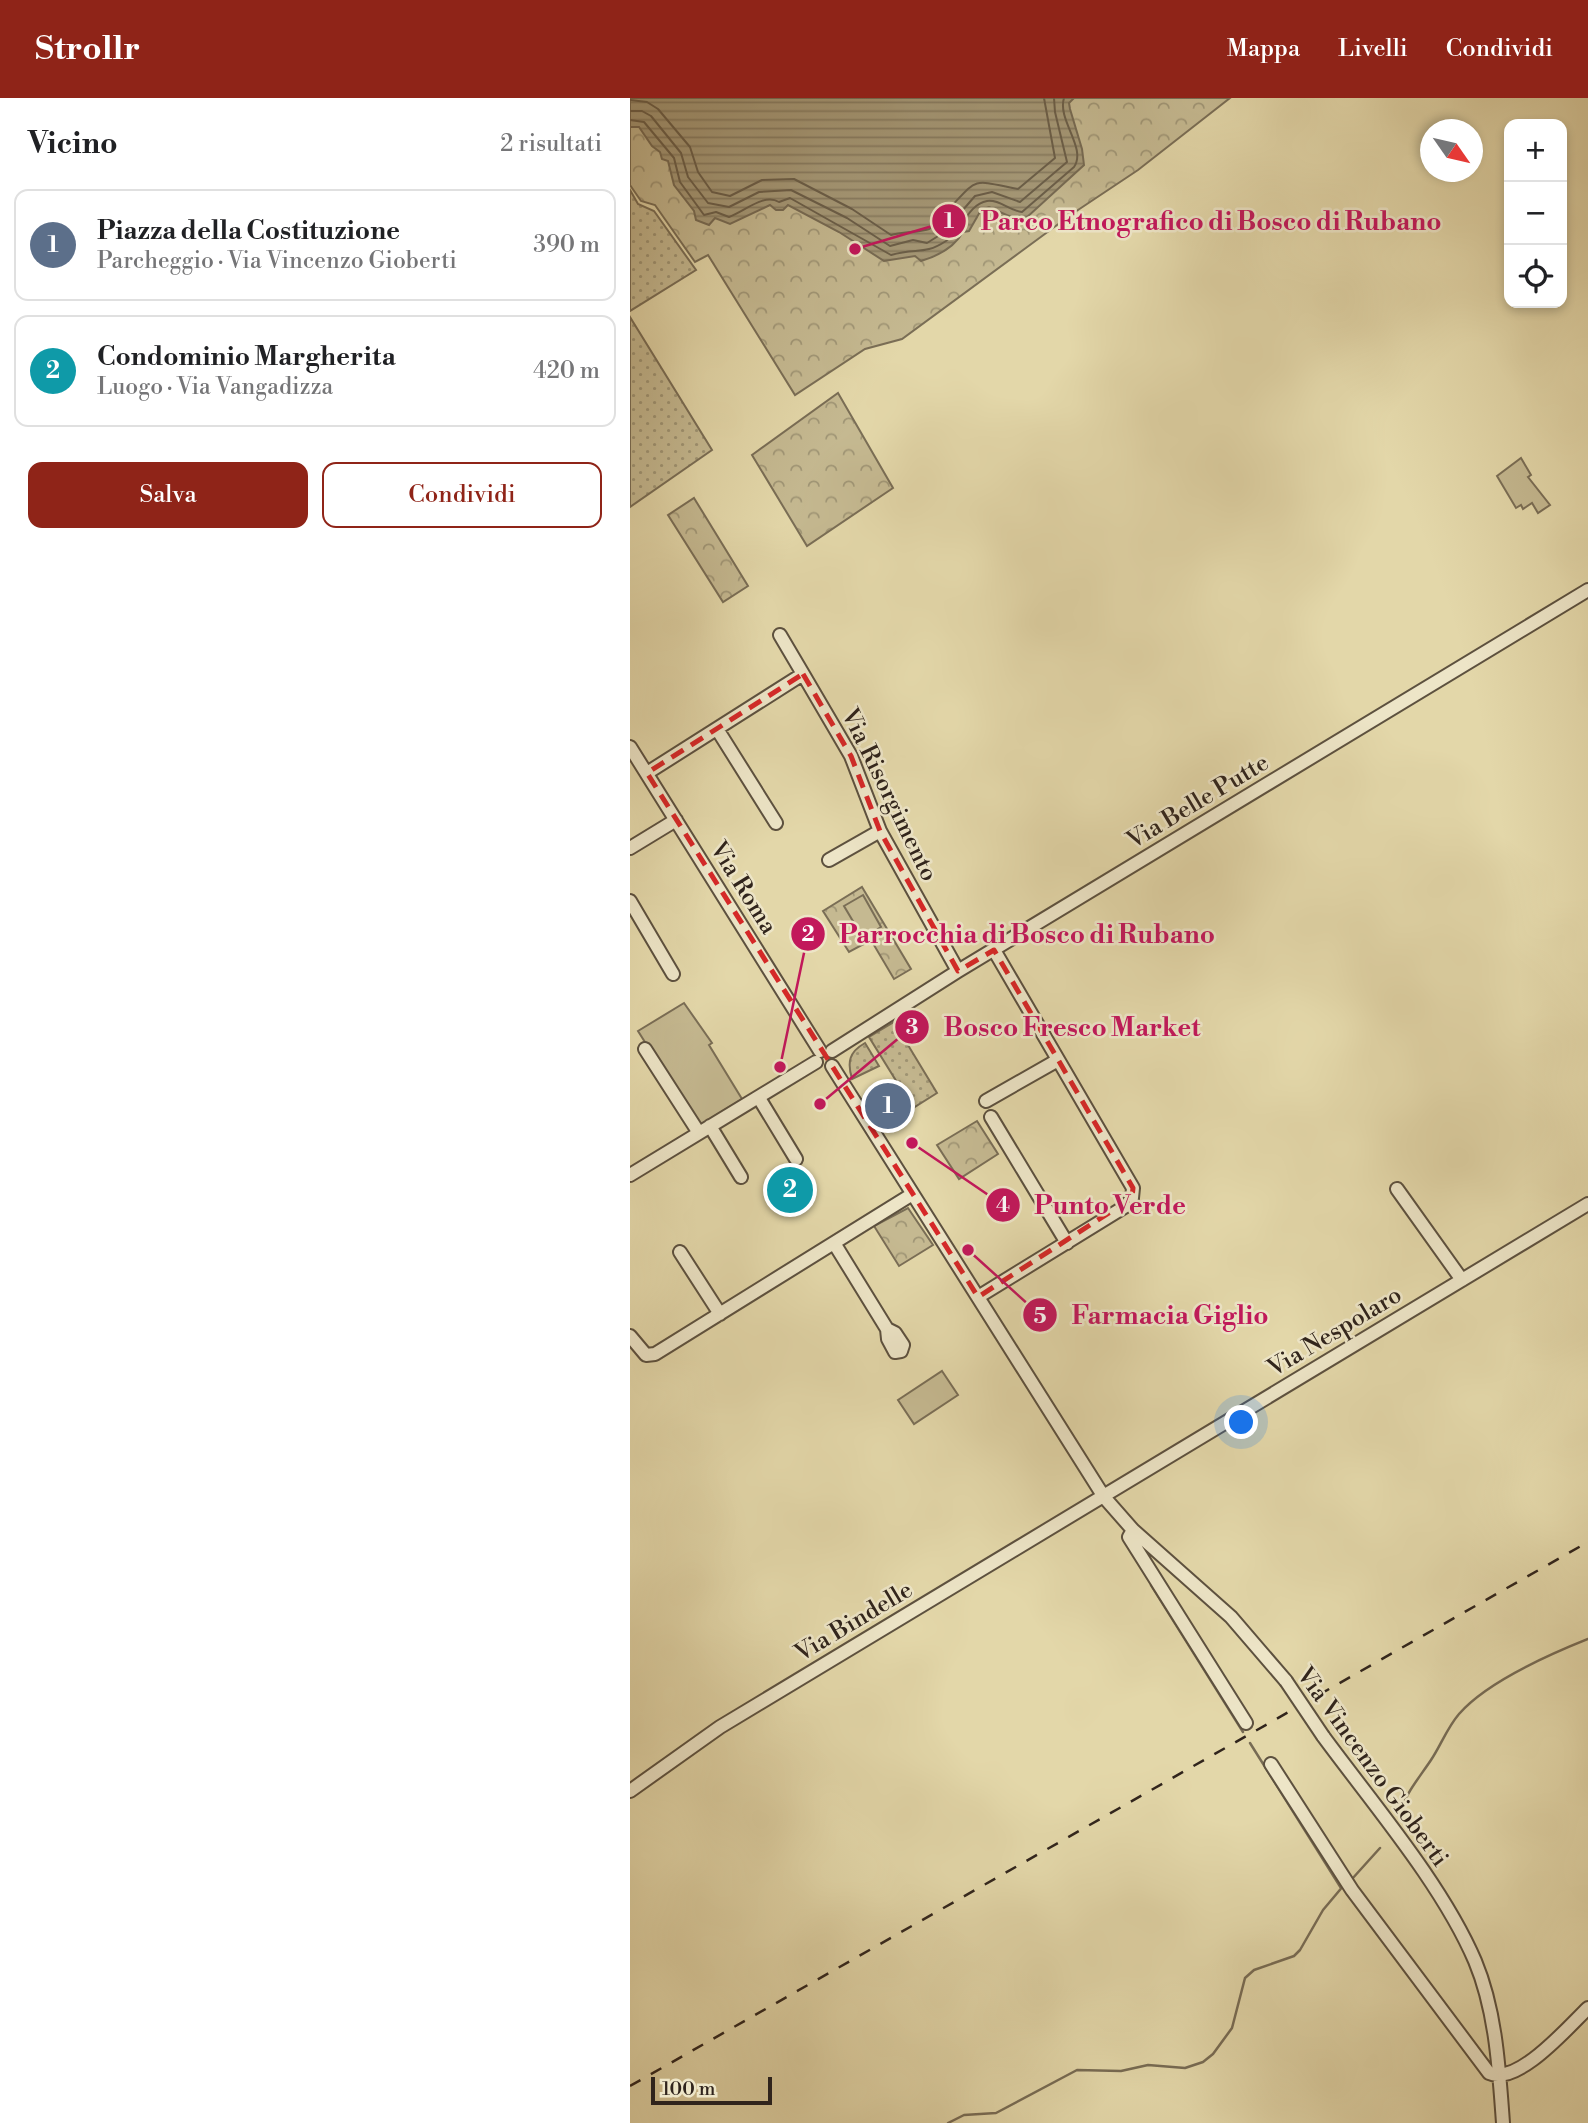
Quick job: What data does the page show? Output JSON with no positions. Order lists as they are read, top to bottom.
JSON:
{
  "streets": {
    "street": [
      "Via Risorgimento",
      "Via Belle Putte",
      "Via Roma",
      "Via Nespolaro",
      "Via Bindelle",
      "Via Vincenzo Gioberti"
    ]
  },
  "crossings": [
    ["Via Risorgimento", "Via Belle Putte"],
    ["Via Belle Putte", "Via Roma"],
    ["Via Belle Putte", "Via Vincenzo Gioberti"],
    ["Via Roma", "Via Vincenzo Gioberti"],
    ["Via Nespolaro", "Via Bindelle"],
    ["Via Nespolaro", "Via Vincenzo Gioberti"],
    ["Via Bindelle", "Via Vincenzo Gioberti"]
  ],
  "places": [
    "Parco Etnografico di Bosco di Rubano",
    "Parrocchia di Bosco di Rubano",
    "Bosco Fresco Market",
    "Punto Verde",
    "Farmacia Giglio"
  ],
  "scale_bar": "100 m",
  "north": "bottom right",
  "page": {
    "header": "Strollr",
    "nav": ["Mappa", "Livelli", "Condividi"],
    "heading": ["Vicino", "2 risultati"],
    "map_buttons": ["+", "−"],
    "list": [
      {
        "mark": "1",
        "name": "Piazza della Costituzione",
        "note": "Parcheggio · Via Vincenzo Gioberti",
        "value": "390 m"
      },
      {
        "mark": "2",
        "name": "Condominio Margherita",
        "note": "Luogo · Via Vangadizza",
        "value": "420 m"
      }
    ],
    "buttons": ["Salva", "Condividi"],
    "pins": ["1", "2"],
    "scale": "100 m"
  }
}
